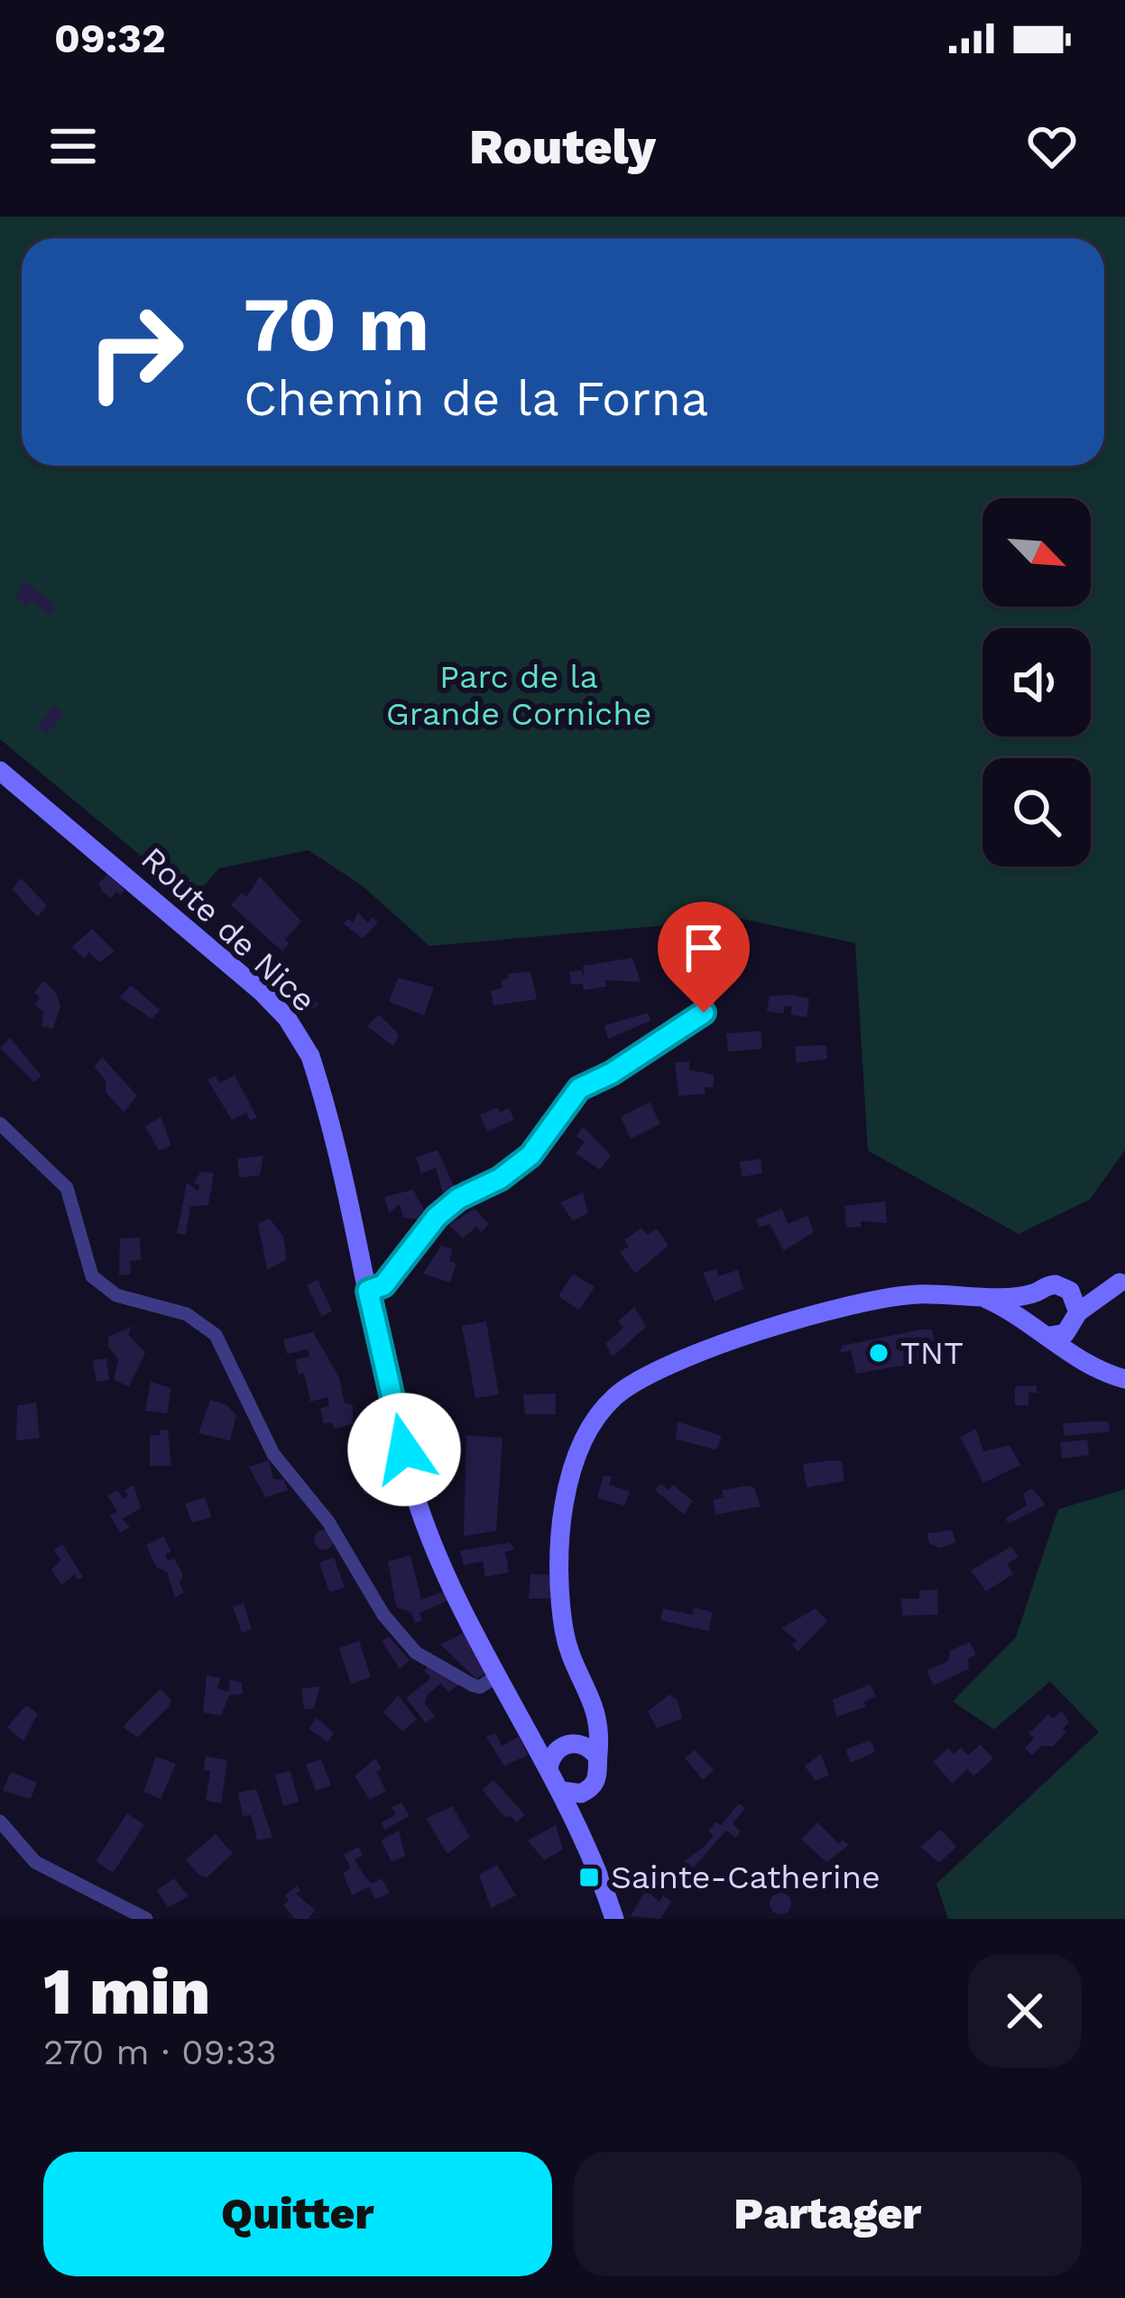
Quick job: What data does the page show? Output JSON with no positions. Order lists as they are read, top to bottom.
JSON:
{
  "streets": {
    "main road": ["Route de Nice"]
  },
  "parks": ["Parc de la Grande Corniche"],
  "places": {
    "other": ["TNT"],
    "transit": ["Sainte-Catherine"]
  },
  "north": "bottom right",
  "page": {
    "status": "09:32",
    "header": "Routely",
    "turn": ["70 m", "Chemin de la Forna"],
    "heading": ["1 min", "270 m · 09:33"],
    "buttons": ["Quitter", "Partager"]
  }
}
